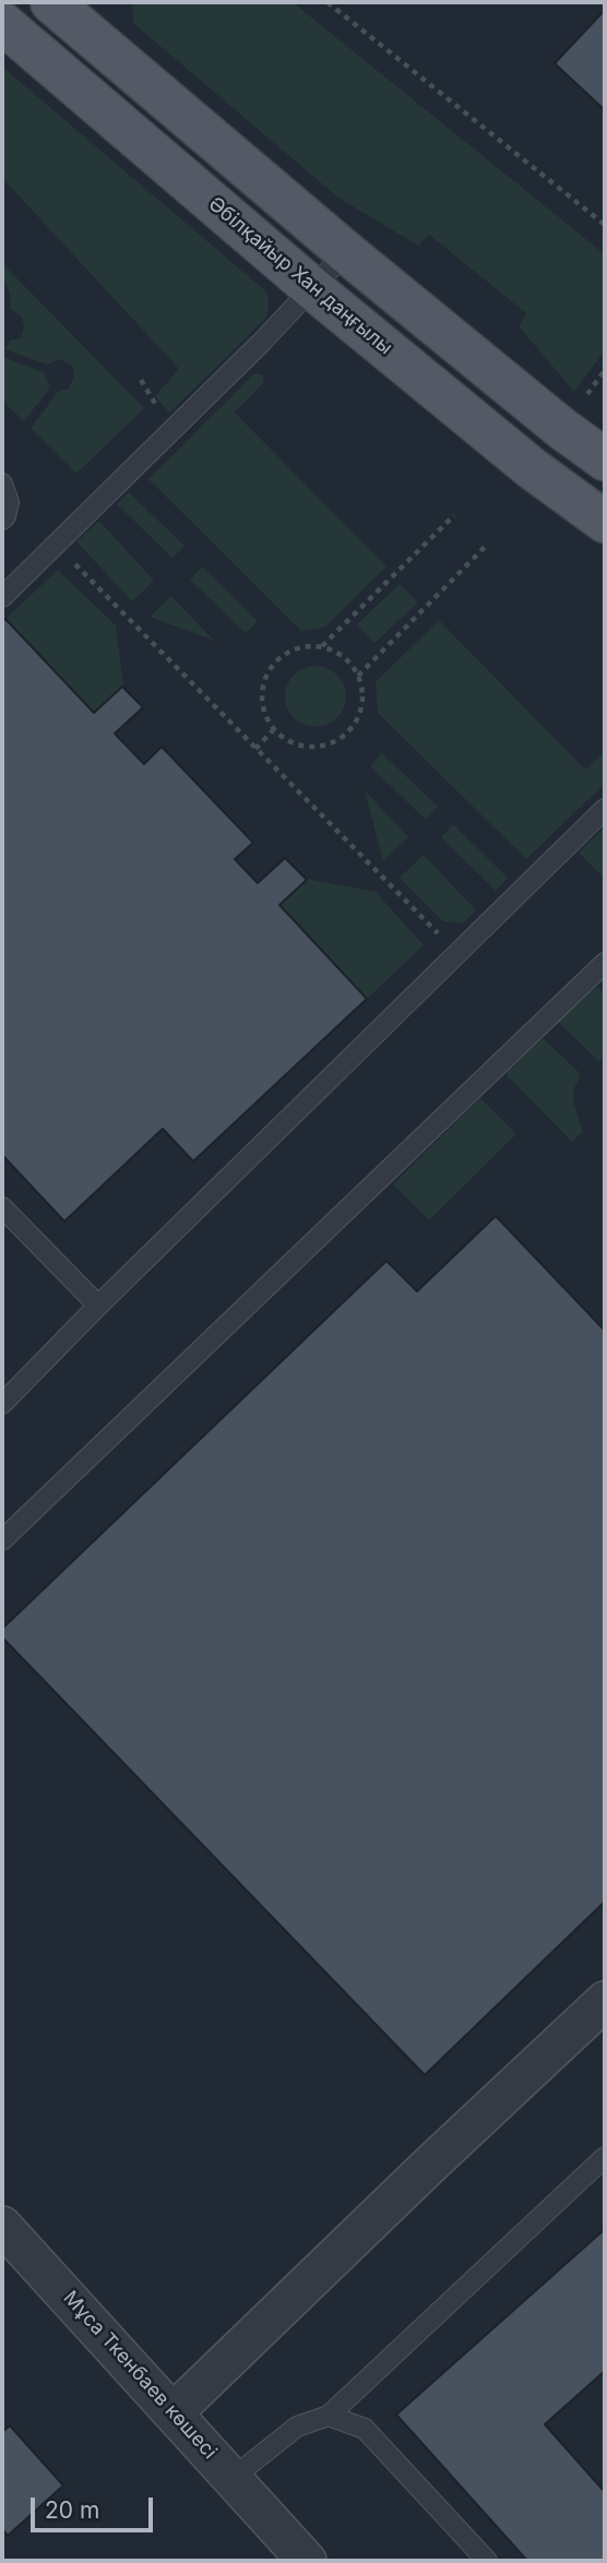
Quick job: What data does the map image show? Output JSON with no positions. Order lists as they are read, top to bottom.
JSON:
{
  "streets": {
    "main road": ["Әбілқайыр Хан даңғылы"],
    "street": ["Мұса Ткенбаев көшесі"]
  },
  "scale_bar": "20 m"
}
